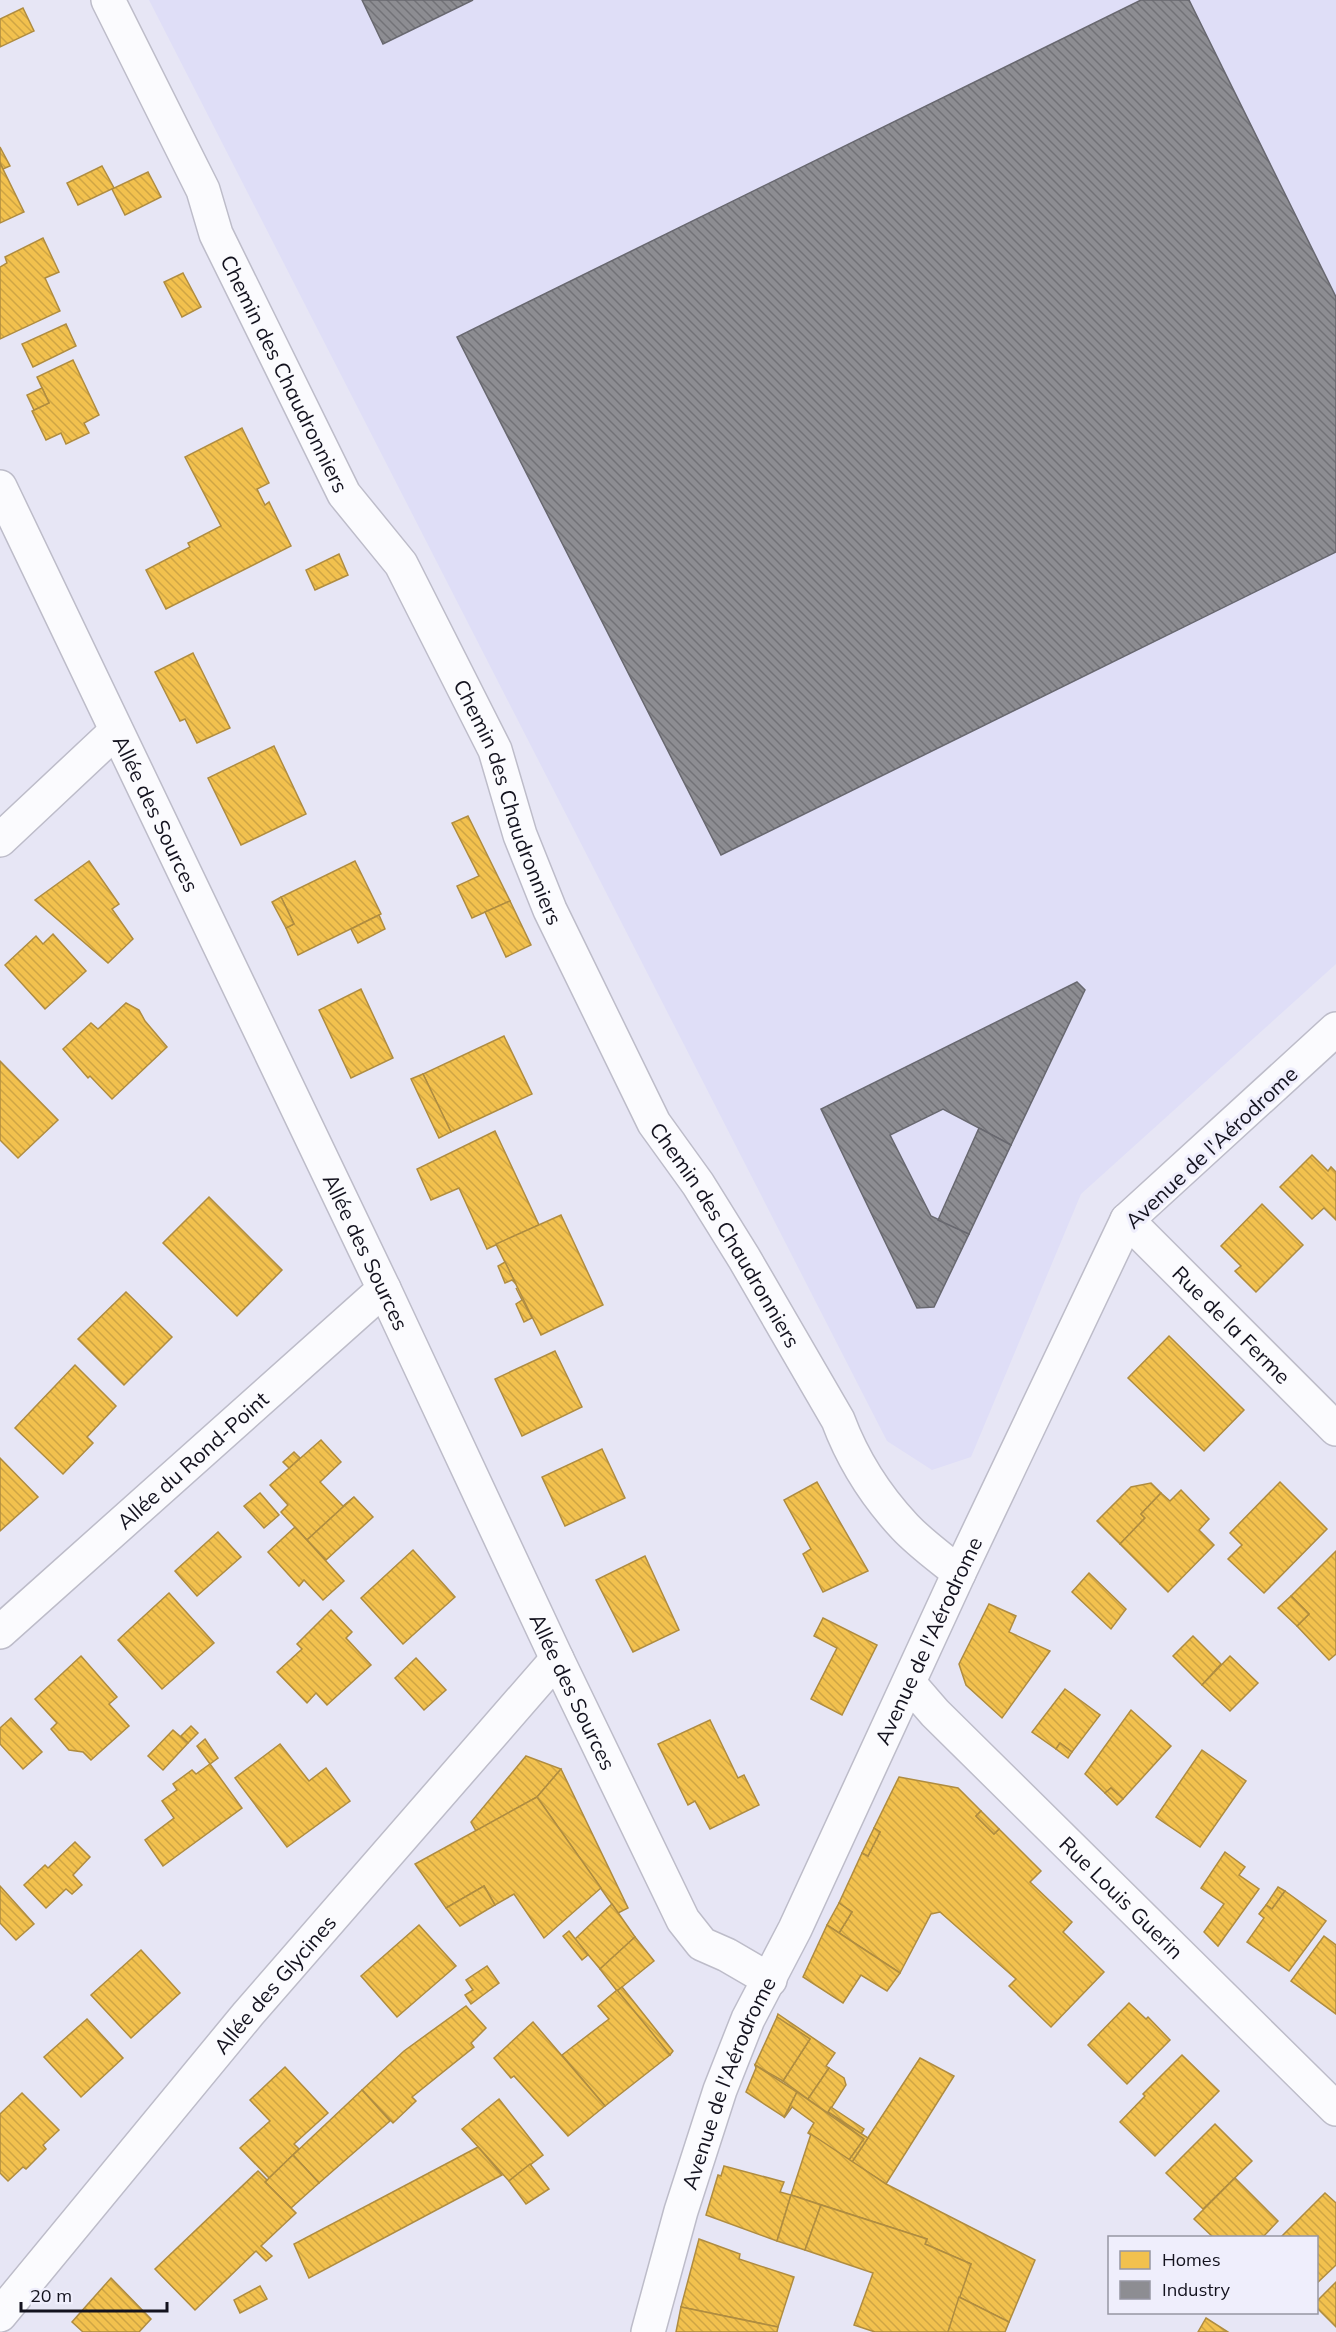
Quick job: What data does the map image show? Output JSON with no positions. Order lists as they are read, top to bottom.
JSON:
{
  "streets": {
    "street": [
      "Chemin des Chaudronniers",
      "Allée des Sources",
      "Avenue de l'Aérodrome",
      "Rue de la Ferme",
      "Allée du Rond-Point",
      "Rue Louis Guerin",
      "Allée des Glycines"
    ]
  },
  "crossings": [
    ["Chemin des Chaudronniers", "Avenue de l'Aérodrome"],
    ["Allée des Sources", "Avenue de l'Aérodrome"],
    ["Allée des Sources", "Allée du Rond-Point"],
    ["Allée des Sources", "Allée des Glycines"],
    ["Avenue de l'Aérodrome", "Rue de la Ferme"],
    ["Avenue de l'Aérodrome", "Rue Louis Guerin"]
  ],
  "legend": ["Homes", "Industry"],
  "scale_bar": "20 m"
}
